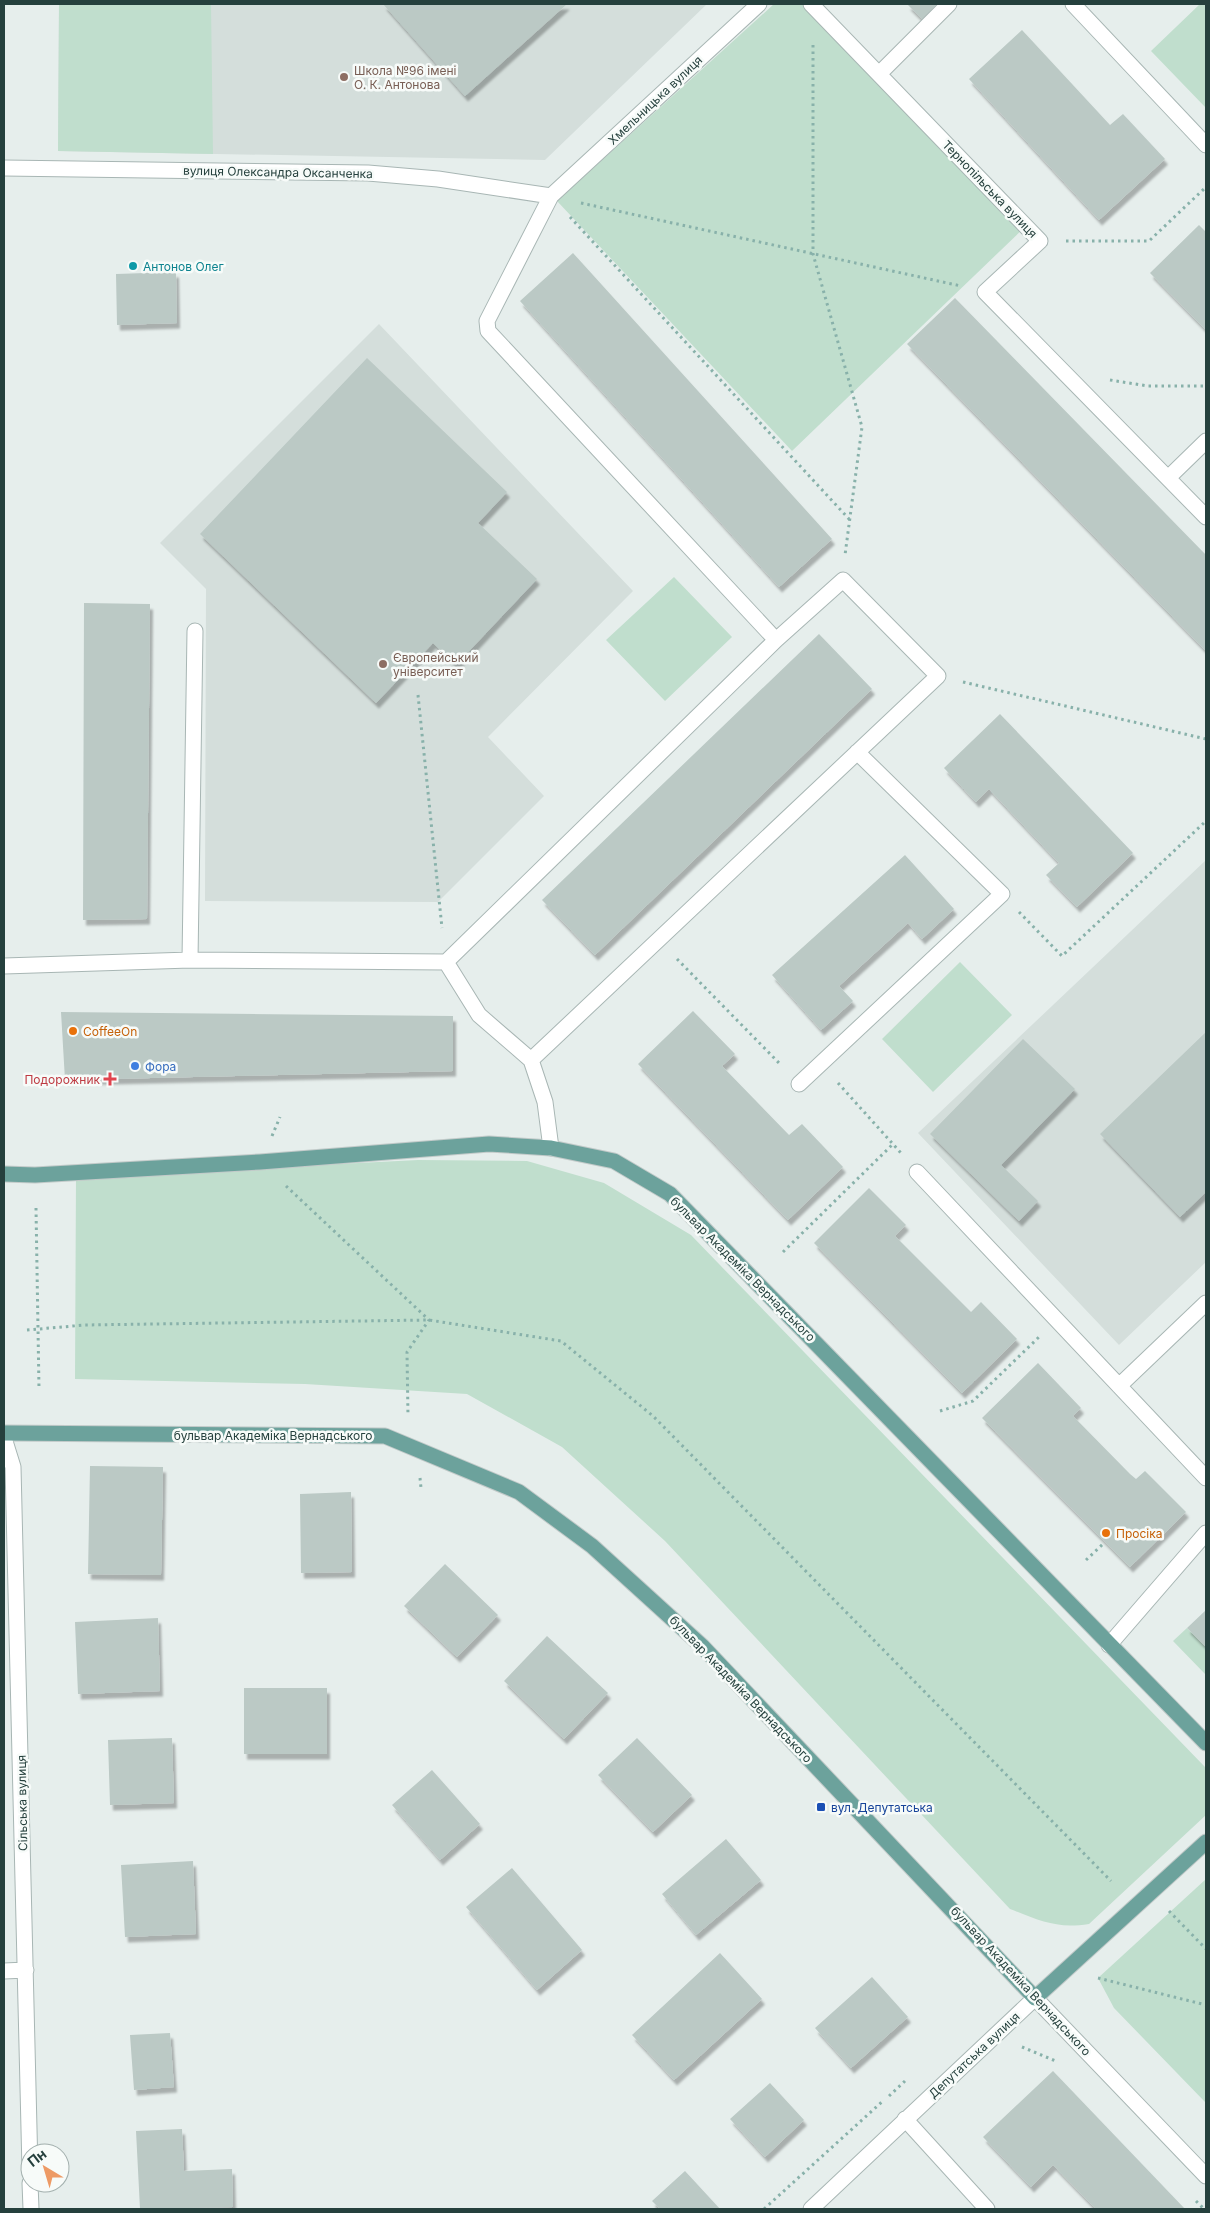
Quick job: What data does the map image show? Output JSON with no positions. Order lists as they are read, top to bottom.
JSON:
{
  "streets": {
    "main road": ["бульвар Академіка Вернадського", "Депутатська вулиця"],
    "street": [
      "Хмельницька вулиця",
      "вулиця Олександра Оксанченка",
      "Тернопільська вулиця",
      "Сільська вулиця"
    ]
  },
  "crossings": [
    ["Хмельницька вулиця", "вулиця Олександра Оксанченка"],
    ["бульвар Академіка Вернадського", "Депутатська вулиця"]
  ],
  "places": {
    "other": [
      "Школа №96 імені О. К. Антонова",
      "Антонов Олег",
      "Європейський університет",
      "CoffeeOn",
      "Фора",
      "Просіка"
    ],
    "health": ["Подорожник"],
    "transit": ["вул. Депутатська"]
  },
  "north": "top left"
}
